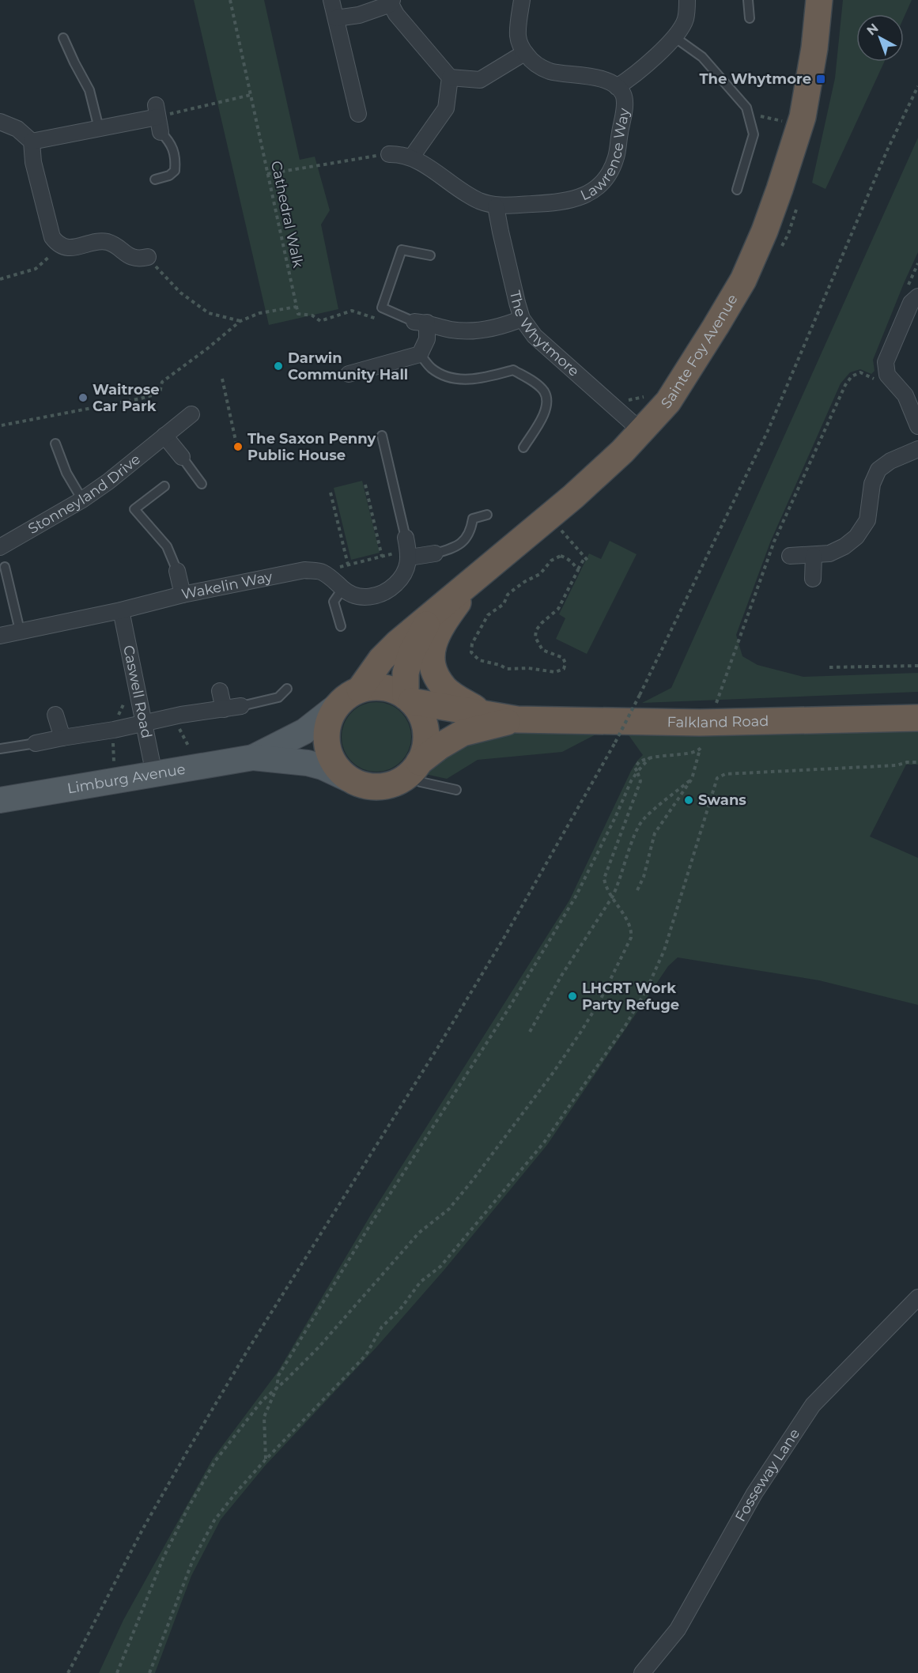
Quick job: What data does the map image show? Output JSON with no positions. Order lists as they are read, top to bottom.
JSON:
{
  "streets": {
    "highway": ["Sainte Foy Avenue", "Falkland Road"],
    "main road": ["Limburg Avenue"],
    "street": [
      "Lawrence Way",
      "The Whytmore",
      "Stonneyland Drive",
      "Wakelin Way",
      "Caswell Road",
      "Fosseway Lane"
    ],
    "path": ["Cathedral Walk"]
  },
  "crossings": [
    ["Lawrence Way", "The Whytmore"],
    ["The Whytmore", "Sainte Foy Avenue"],
    ["Sainte Foy Avenue", "Falkland Road"],
    ["Sainte Foy Avenue", "Limburg Avenue"],
    ["Wakelin Way", "Caswell Road"],
    ["Caswell Road", "Limburg Avenue"],
    ["Falkland Road", "Limburg Avenue"]
  ],
  "places": {
    "transit": ["The Whytmore"],
    "other": [
      "Darwin Community Hall",
      "Waitrose Car Park",
      "The Saxon Penny Public House",
      "Swans",
      "LHCRT Work Party Refuge"
    ]
  },
  "north": "top left"
}
